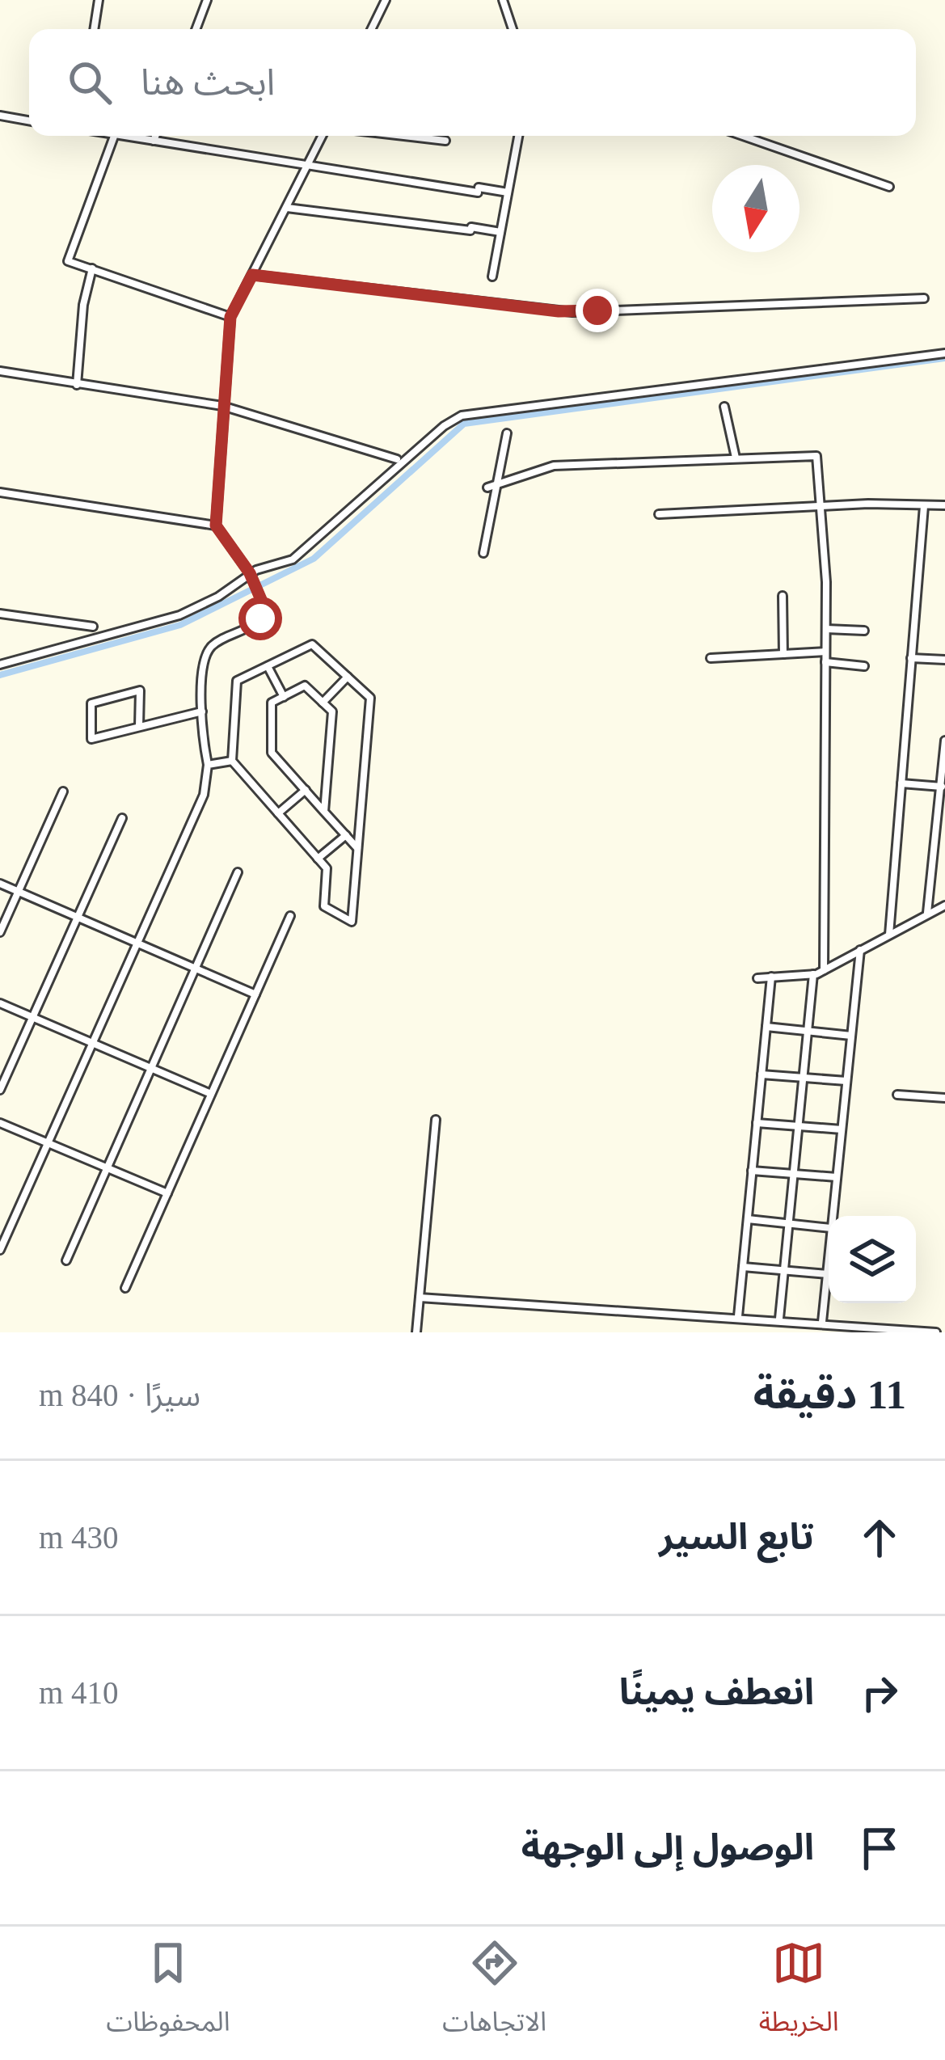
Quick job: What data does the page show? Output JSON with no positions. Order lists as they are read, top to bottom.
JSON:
{
  "north": "bottom",
  "page": {
    "search": "ابحث هنا",
    "heading": ["11 دقيقة", "سيرًا · 840 m"],
    "list": [
      ["تابع السير", "430 m"],
      ["انعطف يمينًا", "410 m"],
      "الوصول إلى الوجهة"
    ],
    "nav": ["الخريطة", "الاتجاهات", "المحفوظات"]
  }
}
